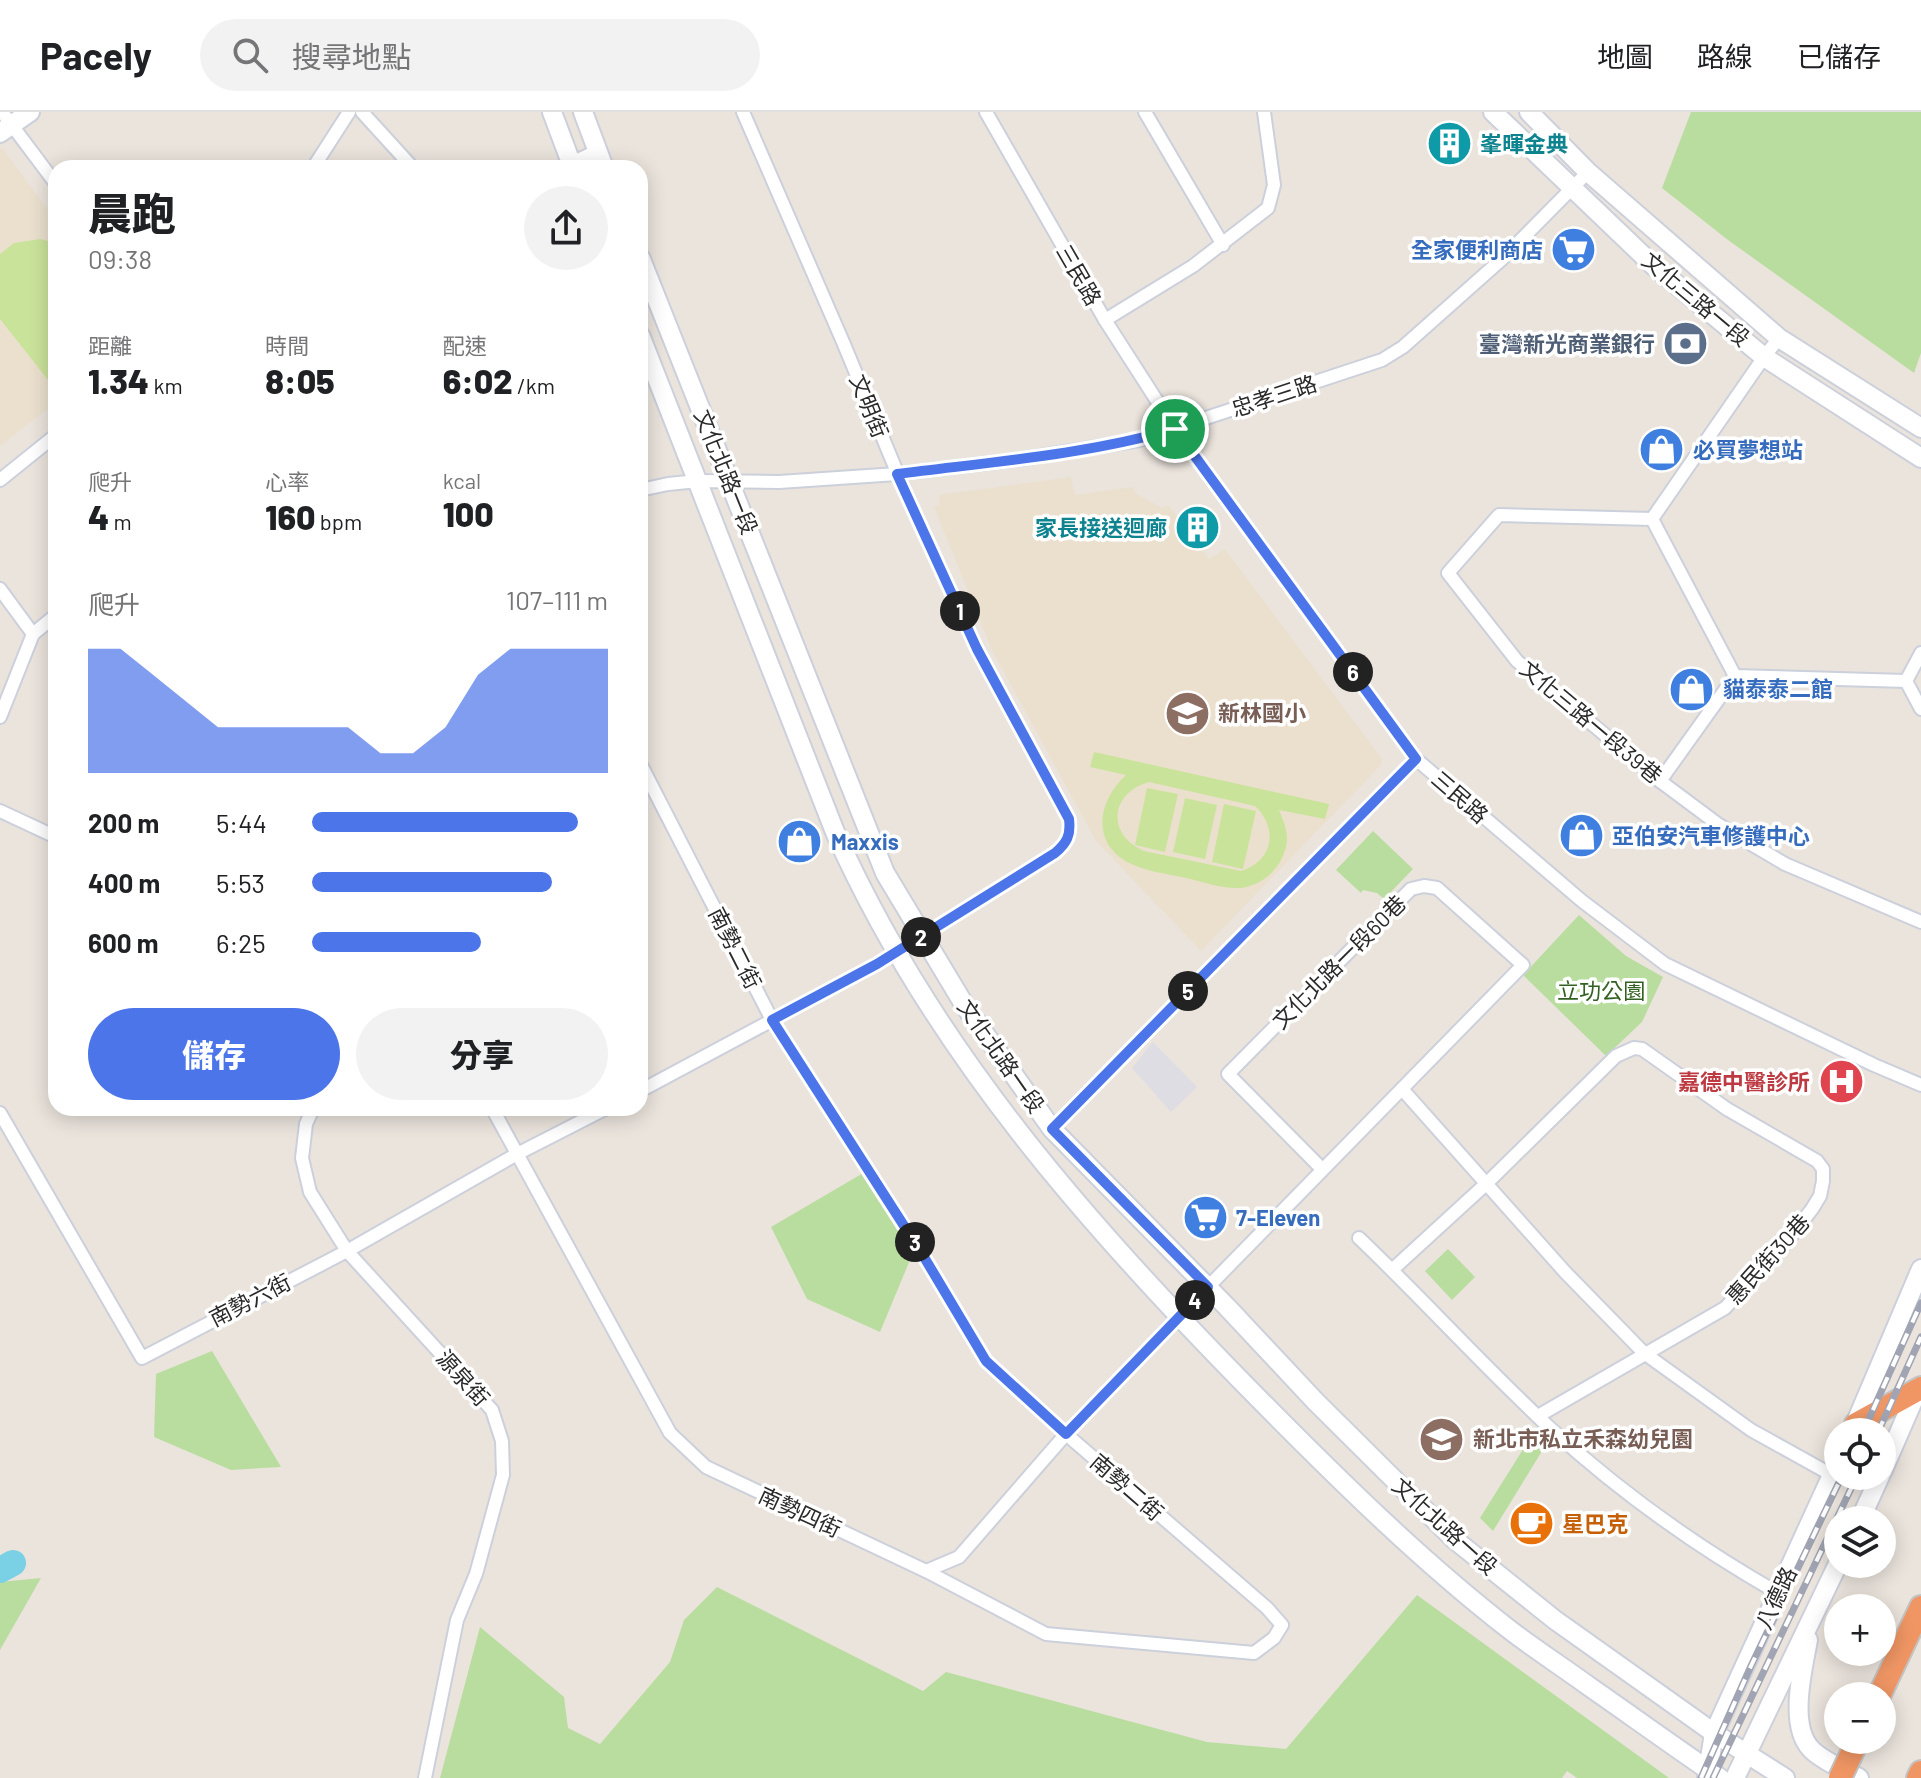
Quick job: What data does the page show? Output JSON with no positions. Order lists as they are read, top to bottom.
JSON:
{
  "streets": {
    "street": [
      "三民路",
      "文化三路一段",
      "忠孝三路",
      "文明街",
      "文化北路一段",
      "文化三路一段39巷",
      "南勢二街",
      "文化北路一段60巷",
      "惠民街30巷",
      "南勢六街",
      "源泉街",
      "南勢四街",
      "八德路"
    ]
  },
  "crossings": [
    ["三民路", "忠孝三路"],
    ["文化三路一段", "忠孝三路"],
    ["忠孝三路", "文明街"],
    ["忠孝三路", "文化北路一段"],
    ["文明街", "文化北路一段"],
    ["文化北路一段", "文化北路一段60巷"],
    ["文化北路一段", "八德路"],
    ["南勢二街", "南勢四街"],
    ["南勢六街", "源泉街"],
    ["南勢六街", "南勢四街"]
  ],
  "parks": ["立功公園"],
  "places": {
    "building": ["峯暉金典", "家長接送迴廊"],
    "supermarket": ["全家便利商店", "7-Eleven"],
    "bank": ["臺灣新光商業銀行"],
    "shop": [
      "必買夢想站",
      "貓泰泰二館",
      "亞伯安汽車修護中心",
      "Maxxis"
    ],
    "school or university": ["新林國小", "新北市私立禾森幼兒園"],
    "hospital": ["嘉德中醫診所"],
    "cafe": ["星巴克"]
  },
  "page": {
    "header": "Pacely",
    "search": "搜尋地點",
    "nav": ["地圖", "路線", "已儲存"],
    "heading": ["晨跑", "09:38"],
    "stats": [
      ["距離", "1.34 km"],
      ["時間", "8:05"],
      ["配速", "6:02 /km"],
      ["爬升", "4 m"],
      ["心率", "160 bpm"],
      ["kcal", "100"]
    ],
    "chart": ["爬升", "107–111 m"],
    "pins": [
      "1",
      "6",
      "2",
      "5",
      "3",
      "4"
    ],
    "list": [
      {
        "name": "200 m",
        "note": "5:44"
      },
      {
        "name": "400 m",
        "note": "5:53"
      },
      {
        "name": "600 m",
        "note": "6:25"
      }
    ],
    "buttons": ["儲存", "分享"],
    "map_buttons": ["+", "−"]
  }
}
